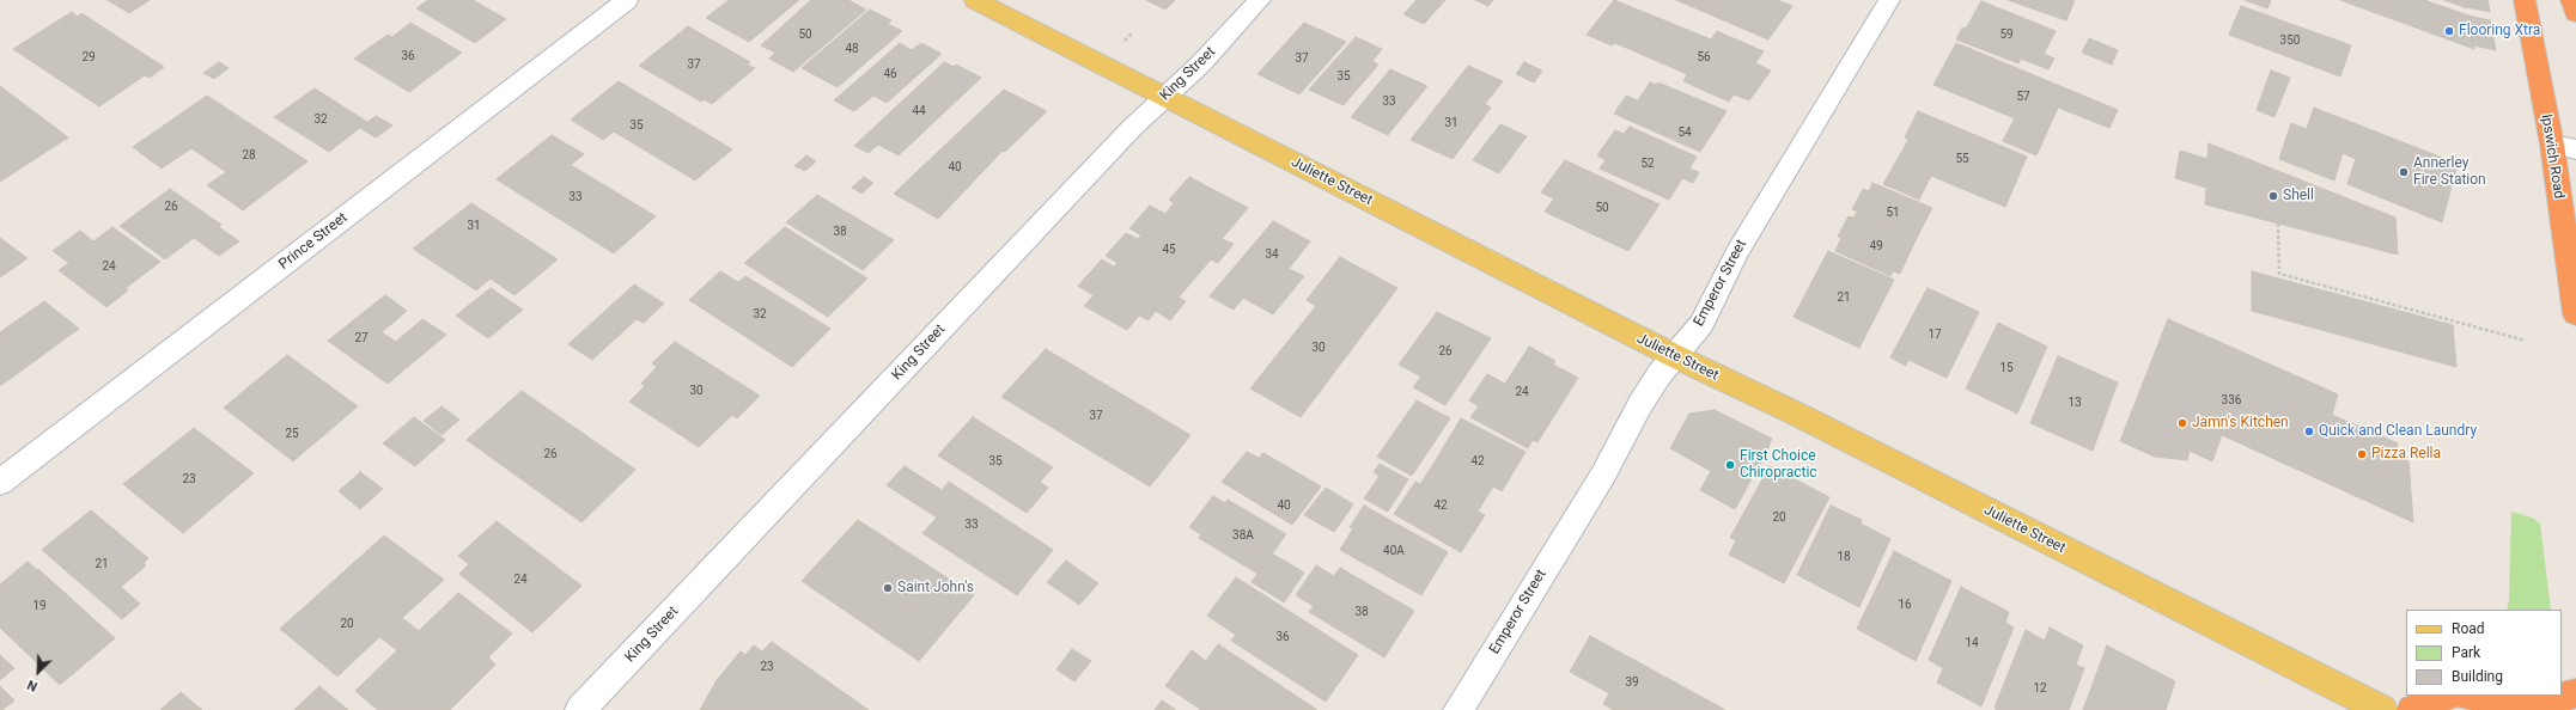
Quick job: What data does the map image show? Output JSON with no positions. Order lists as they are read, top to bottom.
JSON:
{
  "streets": {
    "highway": ["Ipswich Road"],
    "main road": ["Juliette Street"],
    "street": ["King Street", "Prince Street", "Emperor Street"]
  },
  "crossings": [
    ["King Street", "Juliette Street"],
    ["Juliette Street", "Emperor Street"]
  ],
  "places": [
    "Flooring Xtra",
    "Annerley Fire Station",
    "Shell",
    "Jamn's Kitchen",
    "Quick and Clean Laundry",
    "Pizza Rella",
    "First Choice Chiropractic",
    "Saint John's"
  ],
  "house_numbers": [
    "50",
    "59",
    "350",
    "48",
    "36",
    "29",
    "56",
    "37",
    "37",
    "46",
    "35",
    "57",
    "33",
    "44",
    "32",
    "31",
    "35",
    "54",
    "28",
    "55",
    "52",
    "40",
    "33",
    "26",
    "50",
    "51",
    "31",
    "38",
    "49",
    "45",
    "34",
    "24",
    "21",
    "32",
    "17",
    "27",
    "30",
    "26",
    "15",
    "30",
    "24",
    "336",
    "13",
    "37",
    "25",
    "26",
    "35",
    "42",
    "23",
    "40",
    "42",
    "20",
    "33",
    "38A",
    "40A",
    "18",
    "21",
    "24",
    "16",
    "19",
    "38",
    "20",
    "36",
    "14",
    "23",
    "39",
    "12"
  ],
  "legend": ["Road", "Park", "Building"],
  "north": "bottom left"
}
